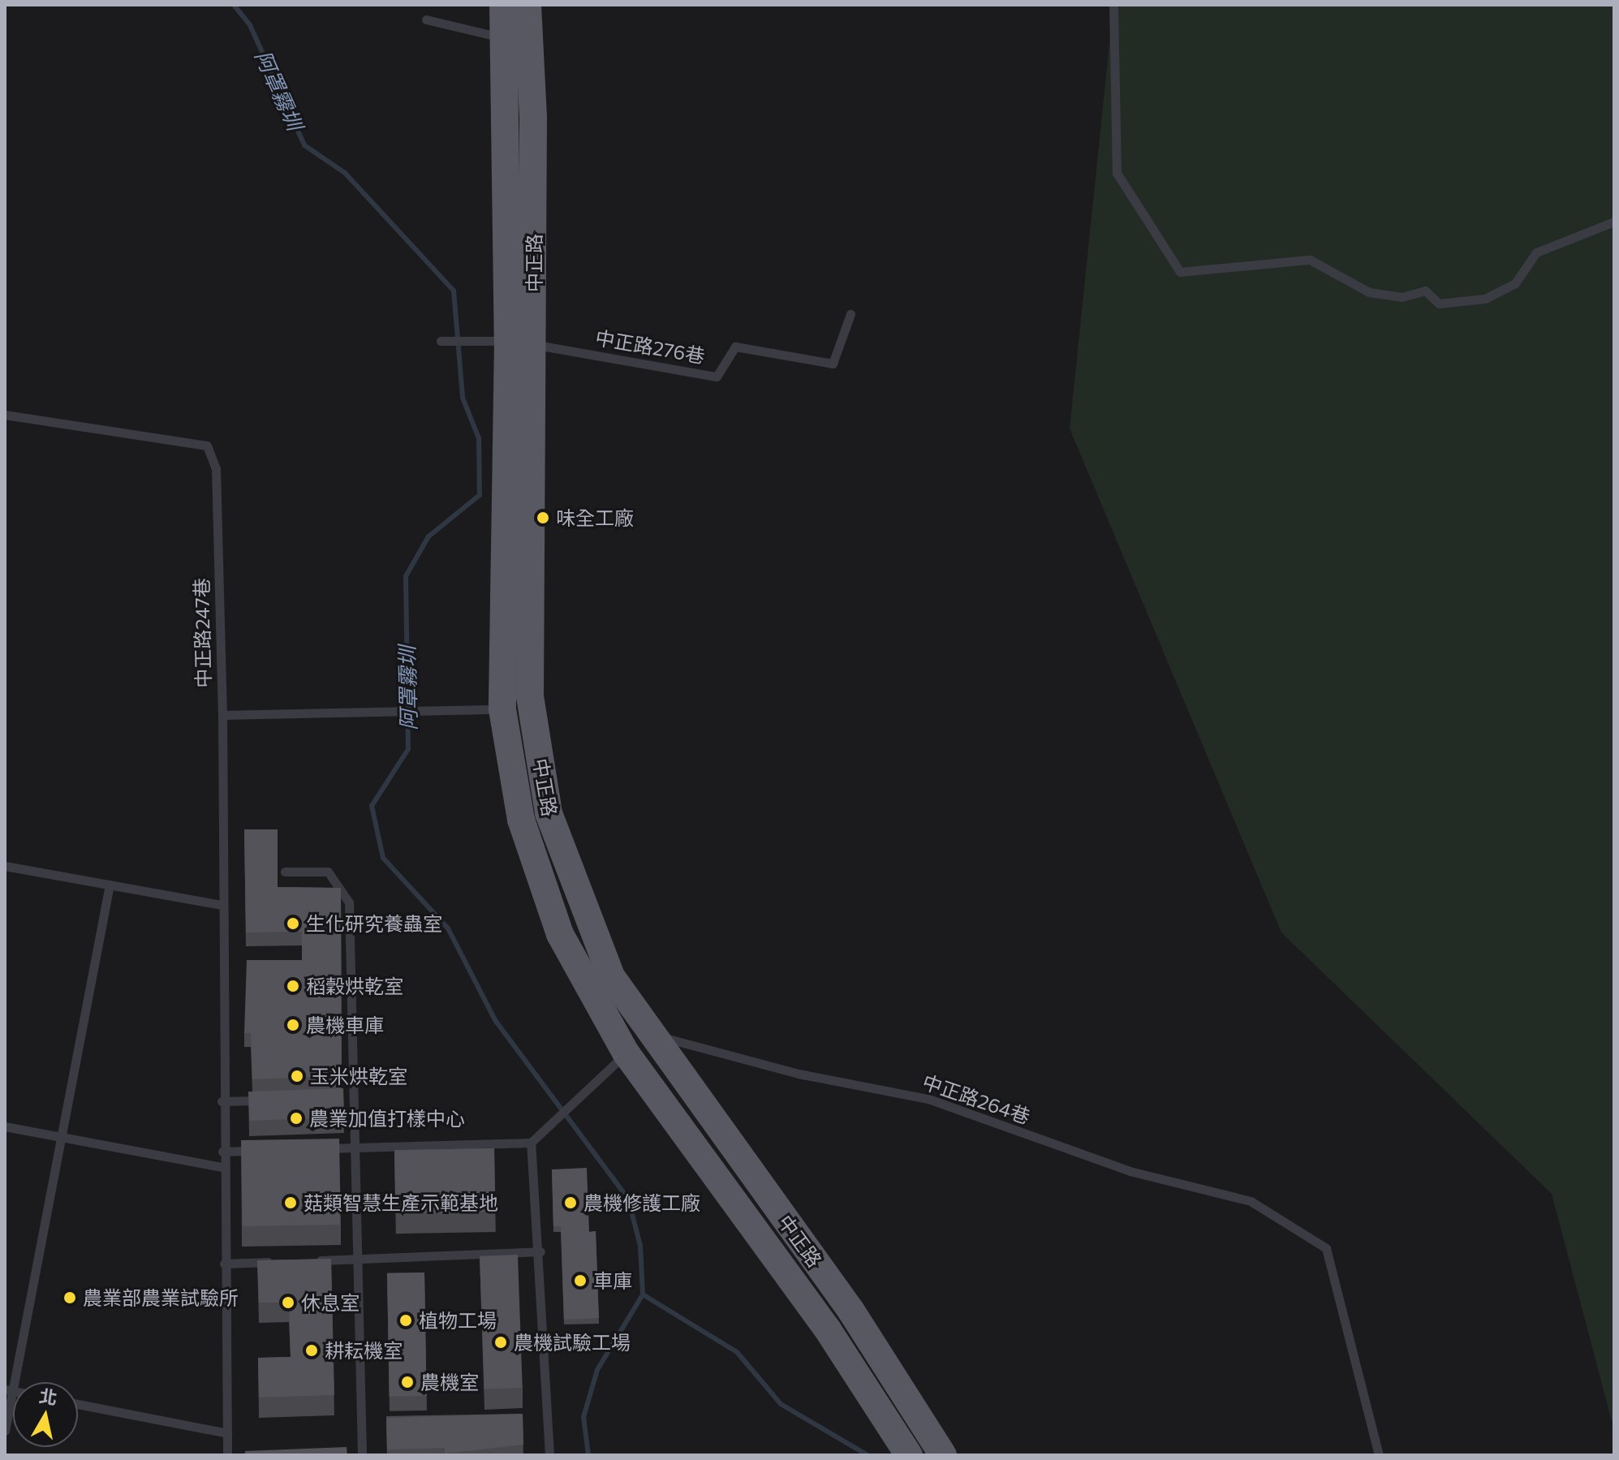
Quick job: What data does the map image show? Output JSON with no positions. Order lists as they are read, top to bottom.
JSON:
{
  "streets": {
    "main road": ["中正路"],
    "lane": ["中正路276巷", "中正路247巷", "中正路264巷"]
  },
  "crossings": [
    ["中正路", "中正路276巷"],
    ["中正路", "中正路247巷"],
    ["中正路", "中正路264巷"]
  ],
  "water": ["阿罩霧圳"],
  "places": [
    "味全工廠",
    "生化研究養蟲室",
    "稻穀烘乾室",
    "農機車庫",
    "玉米烘乾室",
    "農業加值打樣中心",
    "菇類智慧生產示範基地",
    "農機修護工廠",
    "車庫",
    "農業部農業試驗所",
    "休息室",
    "植物工場",
    "農機試驗工場",
    "耕耘機室",
    "農機室"
  ],
  "north": "top"
}
